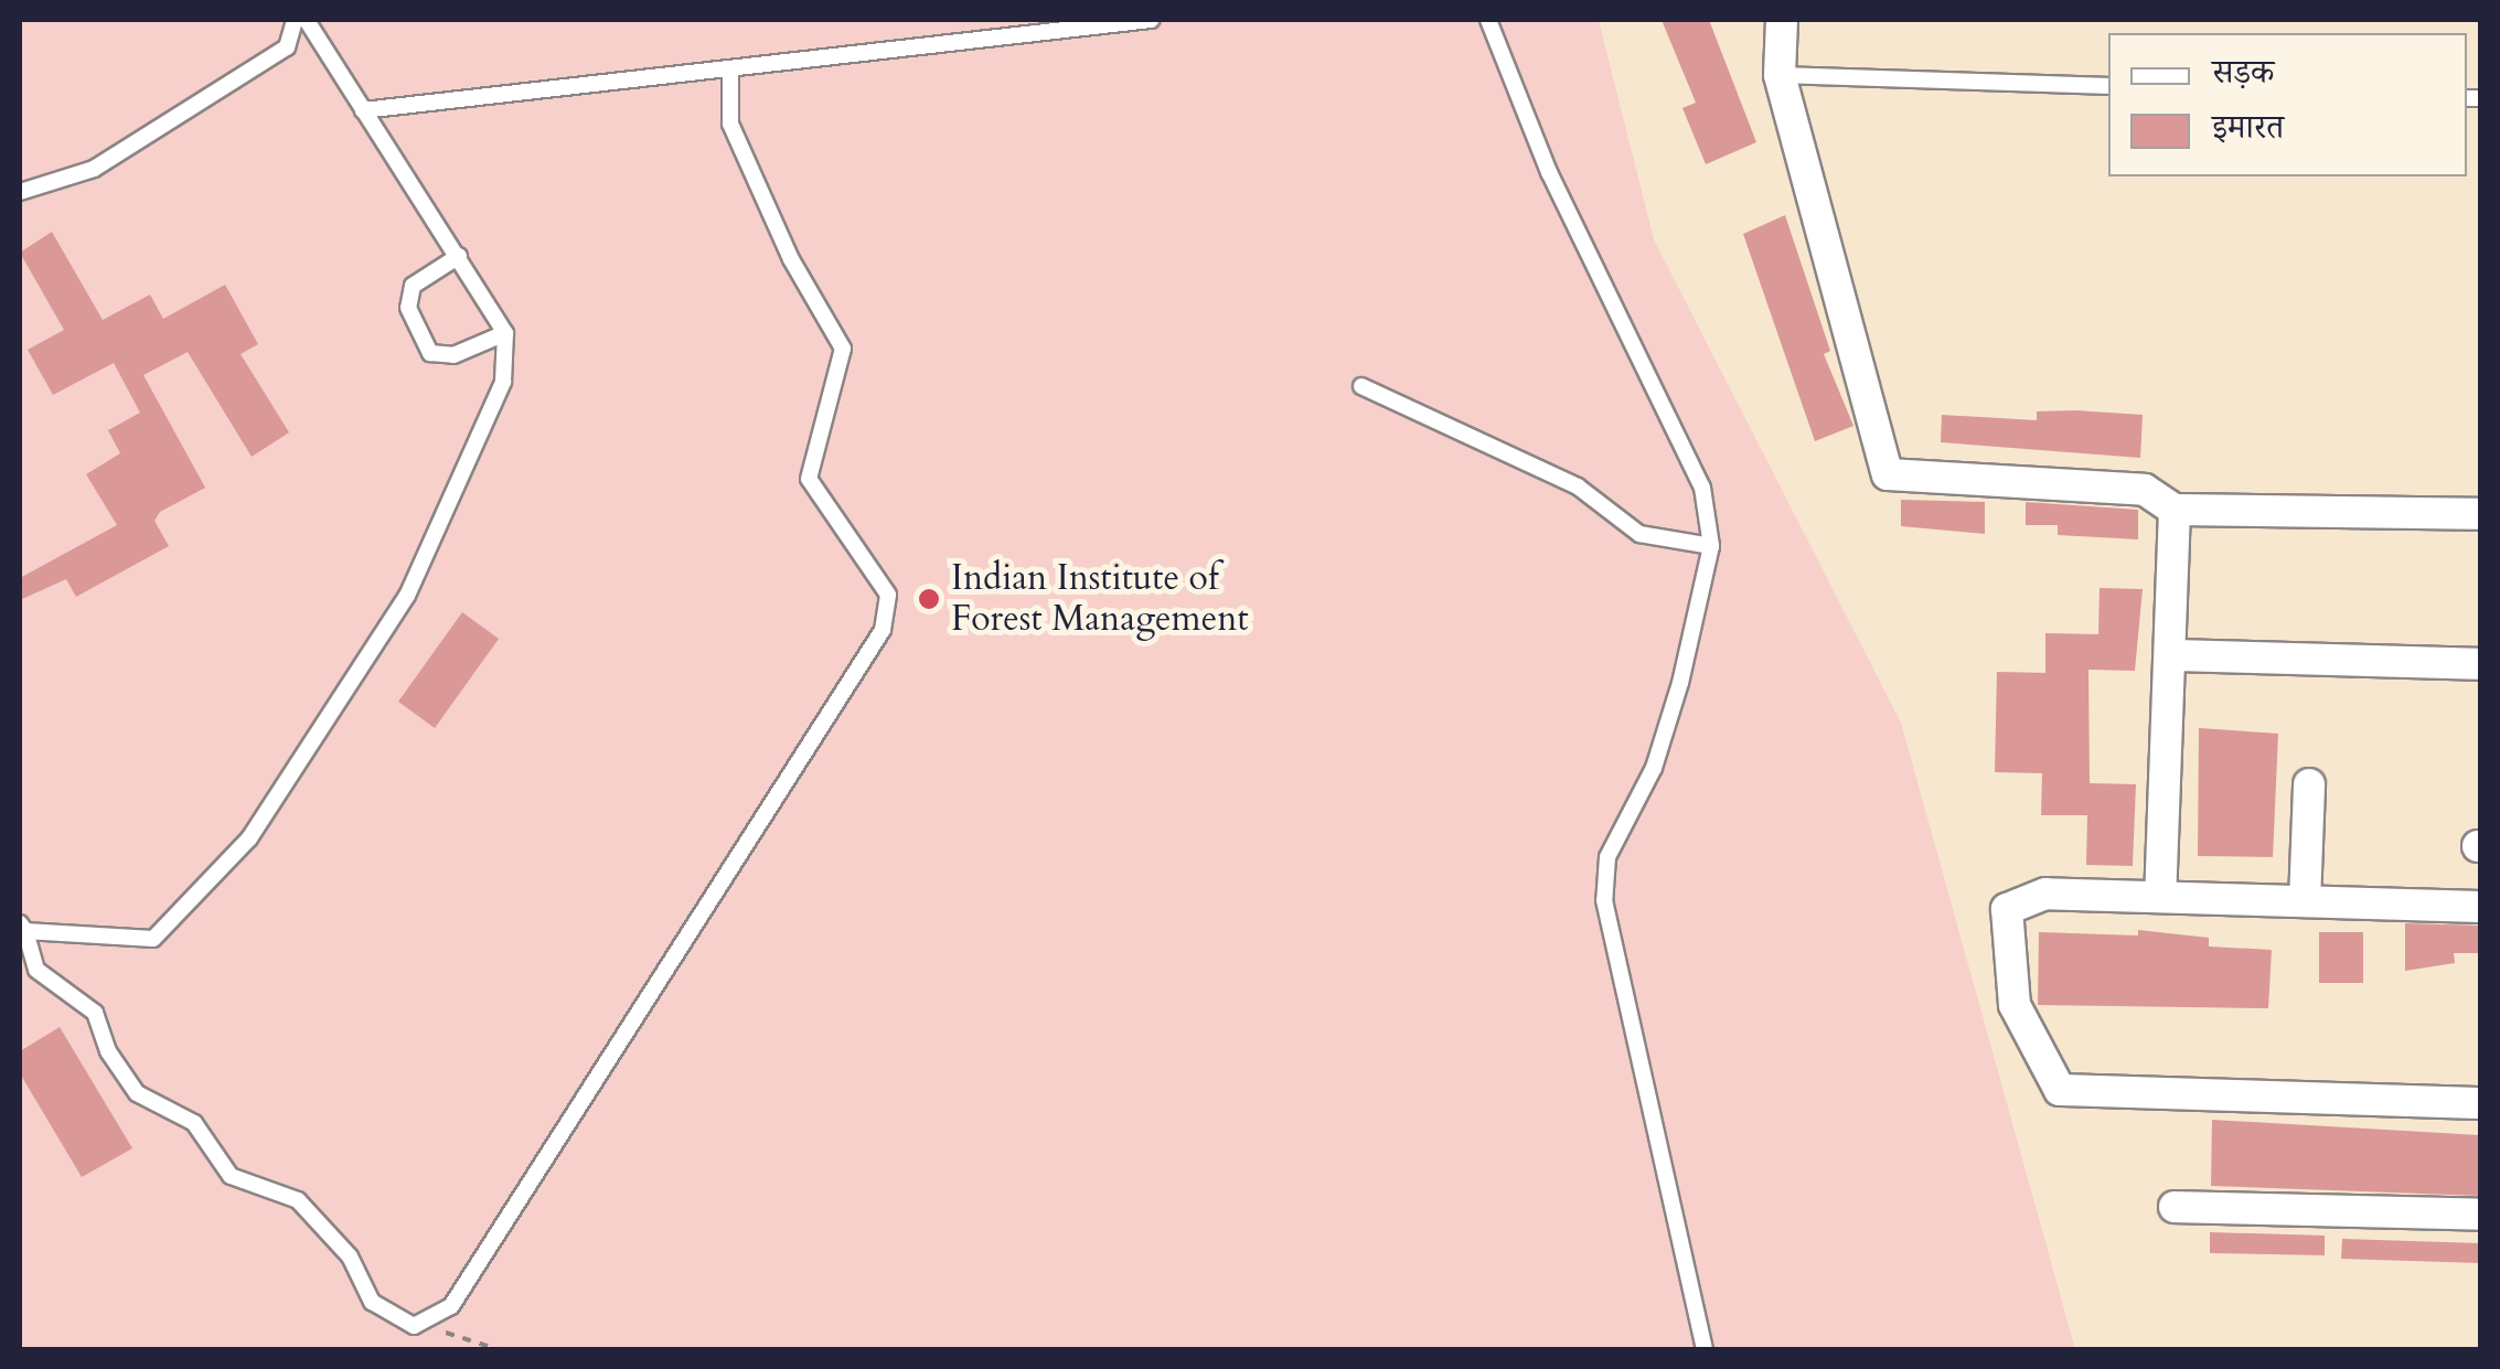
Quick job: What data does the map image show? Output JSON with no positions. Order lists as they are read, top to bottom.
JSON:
{
  "places": ["Indian Institute of Forest Management"],
  "legend": ["सड़क", "इमारत"]
}
